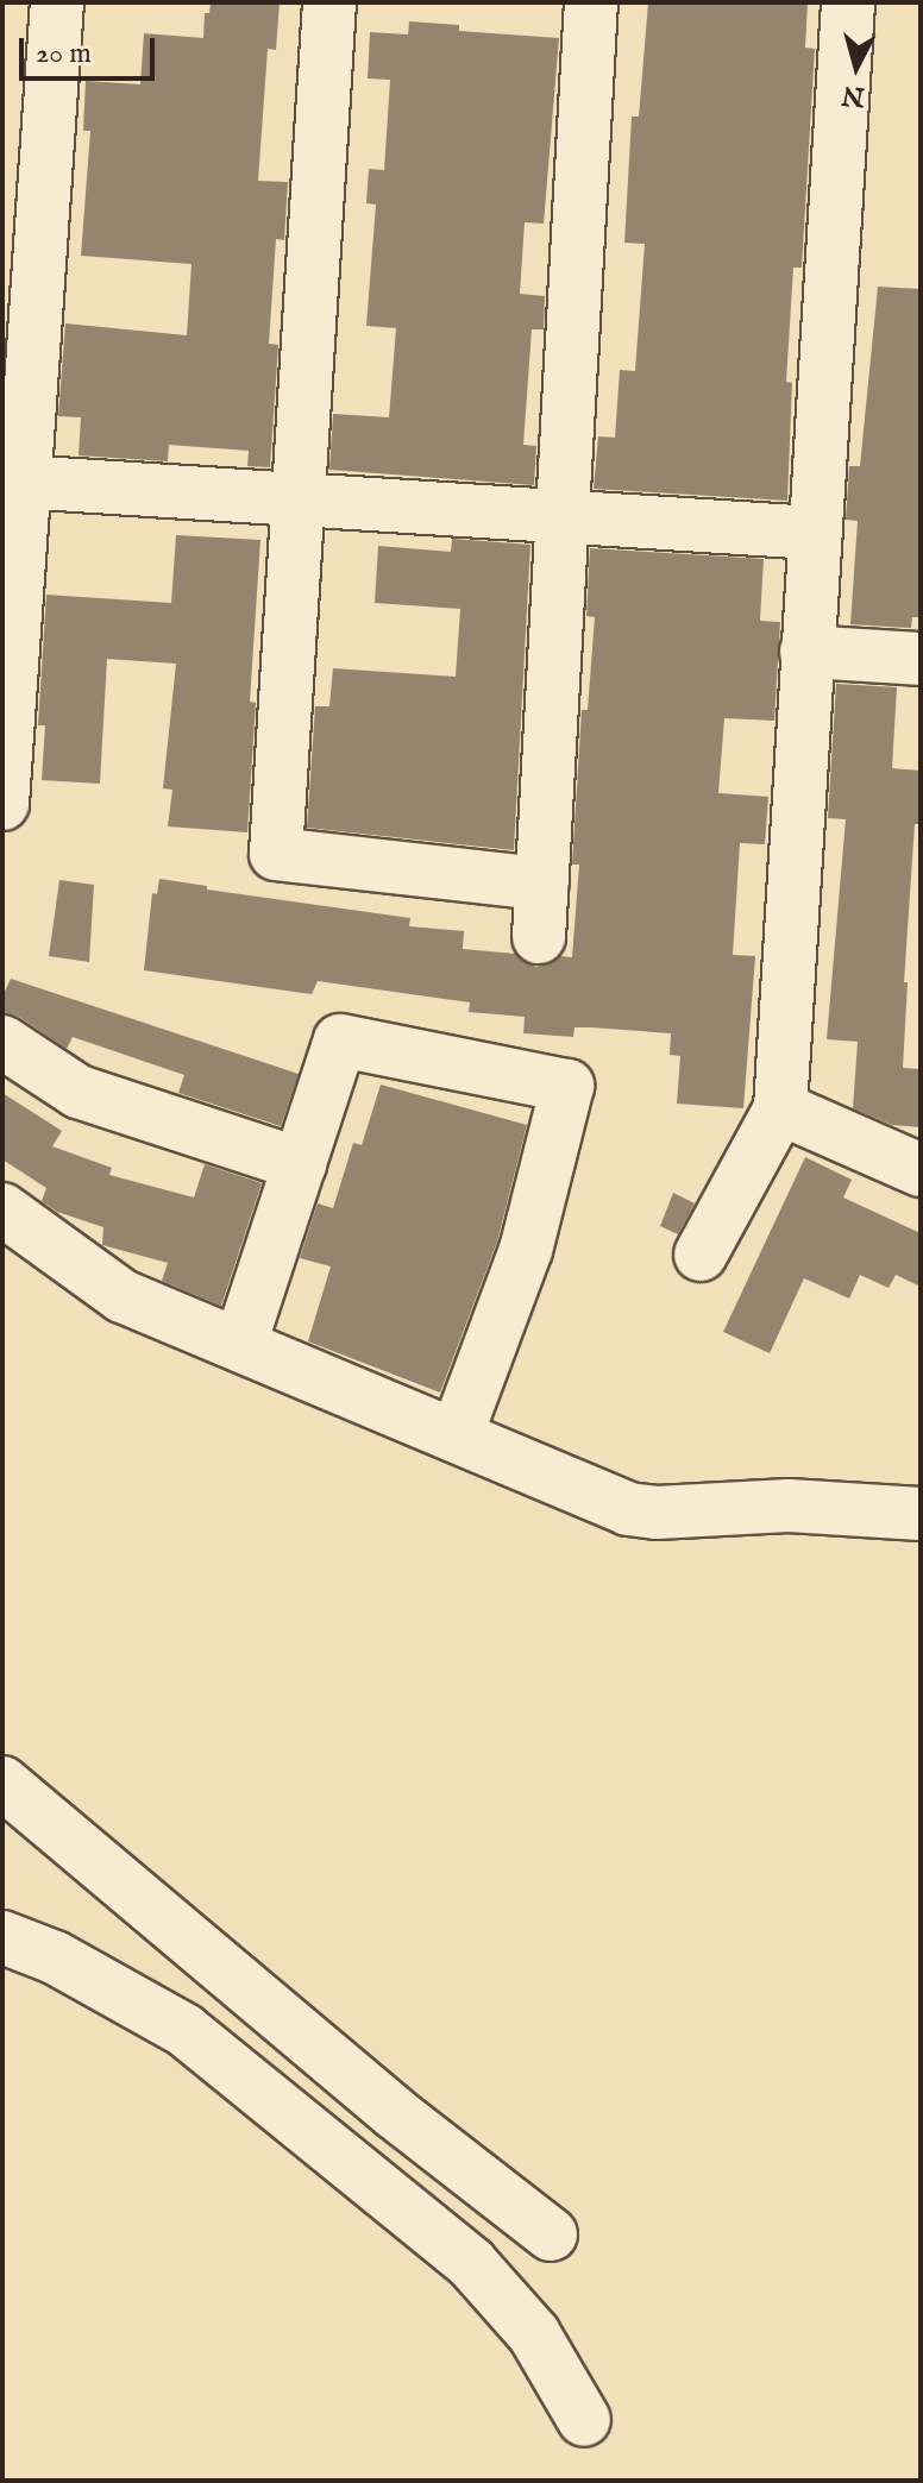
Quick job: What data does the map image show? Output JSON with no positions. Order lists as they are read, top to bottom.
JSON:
{
  "scale_bar": "20 m",
  "north": "bottom"
}
